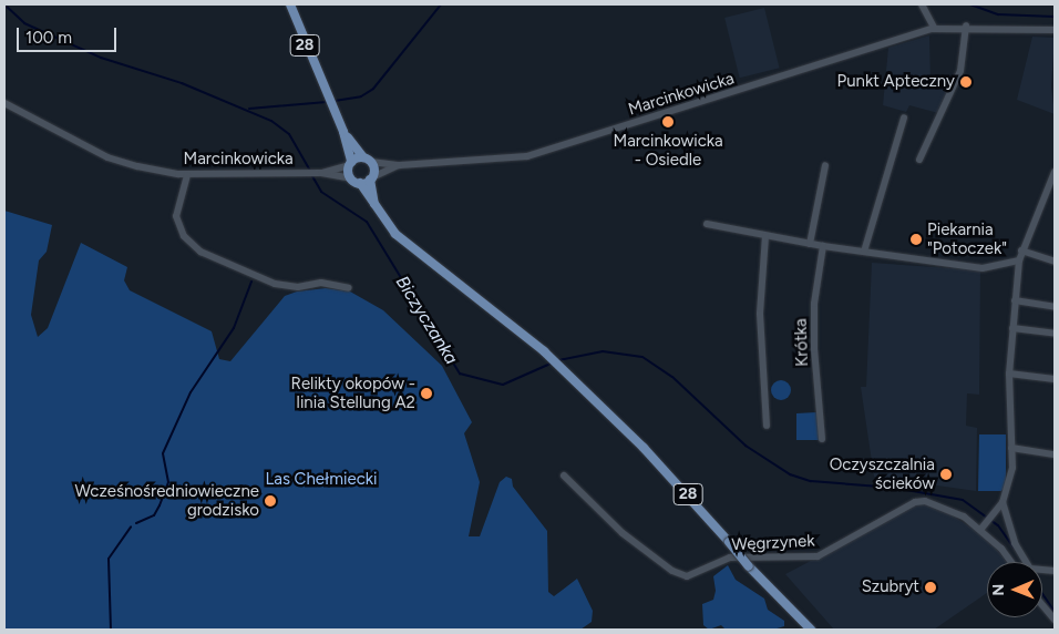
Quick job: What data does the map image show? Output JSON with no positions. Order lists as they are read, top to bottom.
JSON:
{
  "streets": {
    "main road": ["28"],
    "street": ["Marcinkowicka", "Krótka", "Węgrzynek"]
  },
  "crossings": [
    ["28", "Marcinkowicka"]
  ],
  "water": ["Biczyczanka"],
  "parks": ["Las Chełmiecki"],
  "places": [
    "Punkt Apteczny",
    "Marcinkowicka - Osiedle",
    "Piekarnia \"Potoczek\"",
    "Relikty okopów - linia Stellung A2",
    "Oczyszczalnia ścieków",
    "Wcześnośredniowieczne grodzisko",
    "Szubryt"
  ],
  "scale_bar": "100 m",
  "north": "left"
}
